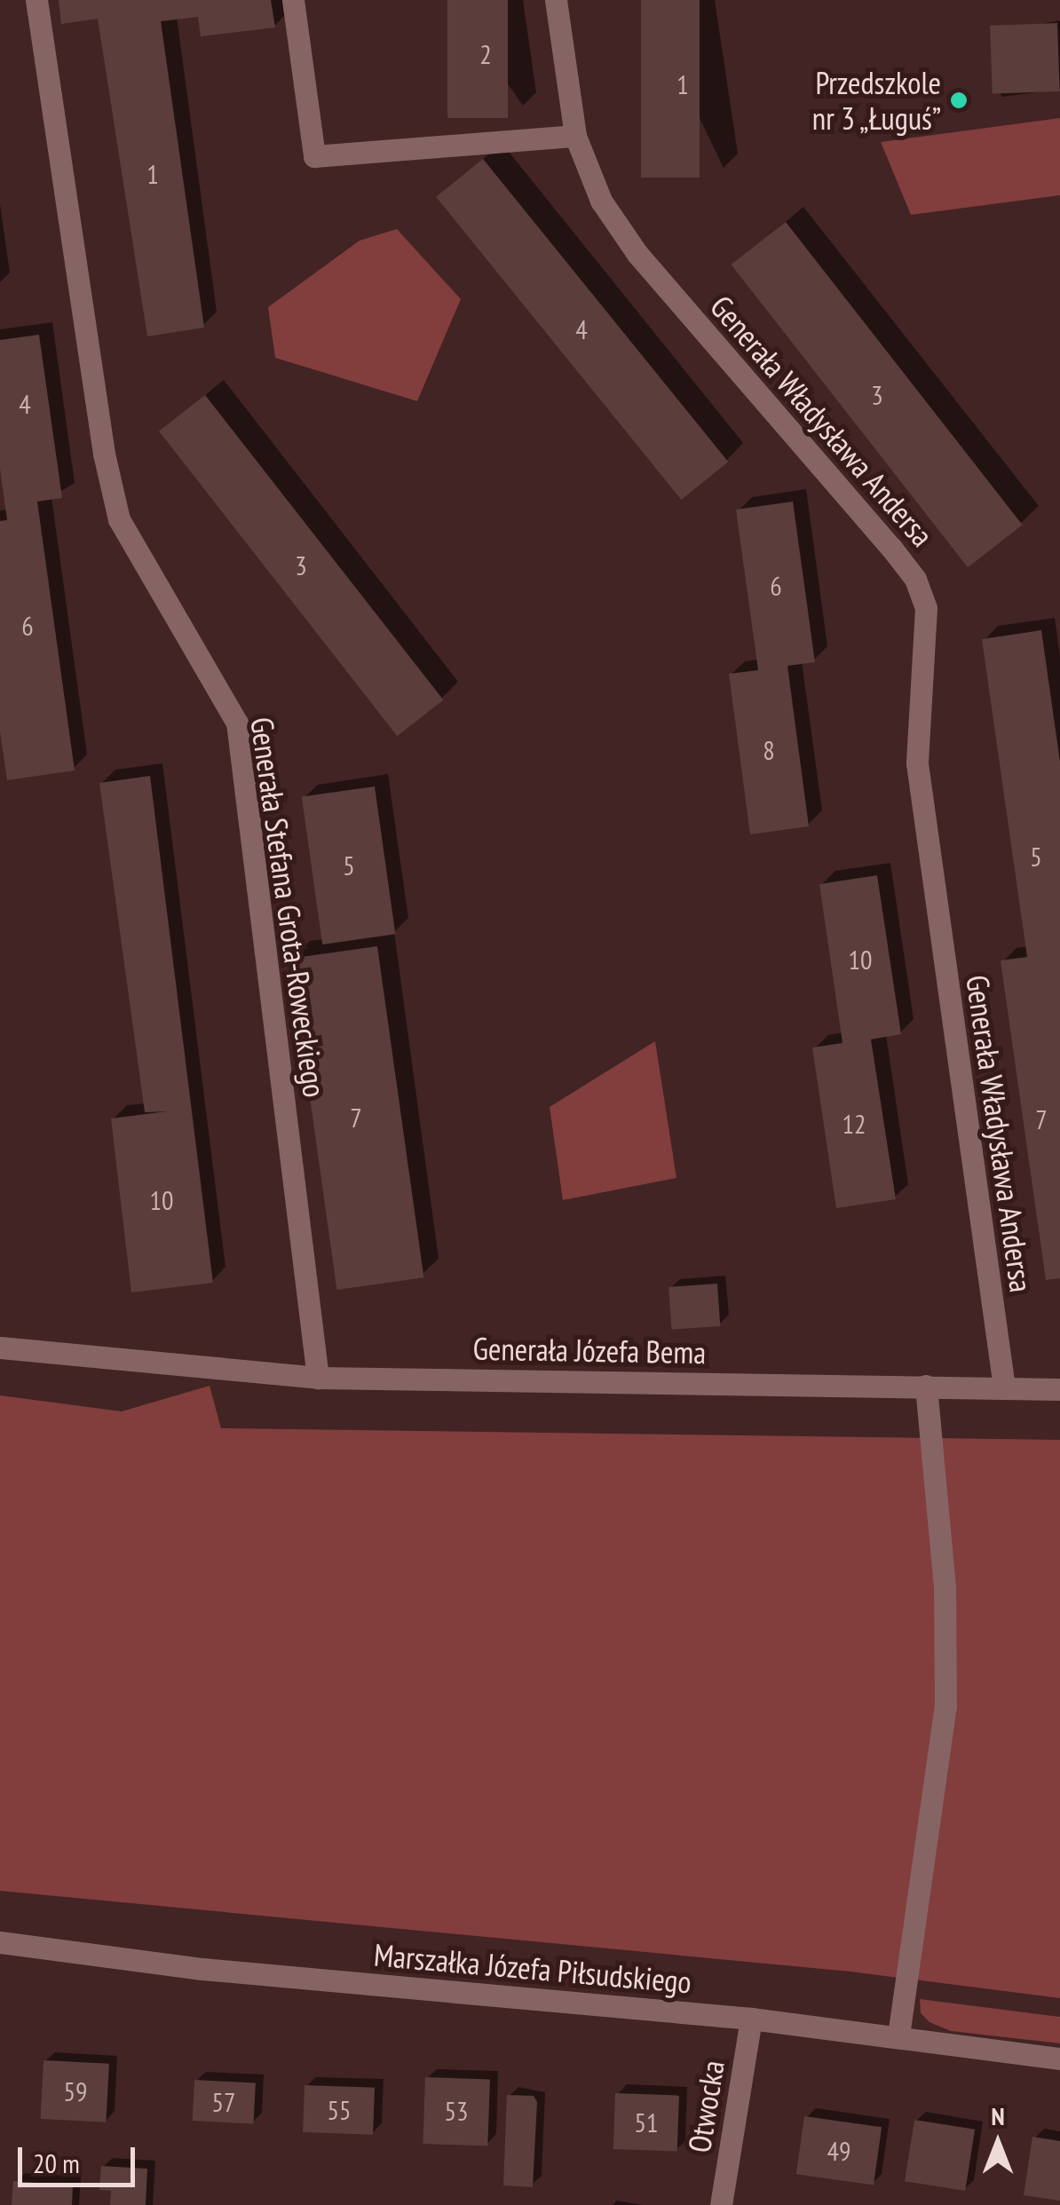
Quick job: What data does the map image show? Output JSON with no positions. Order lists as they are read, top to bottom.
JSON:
{
  "streets": {
    "street": [
      "Generała Władysława Andersa",
      "Generała Stefana Grota-Roweckiego",
      "Generała Józefa Bema",
      "Marszałka Józefa Piłsudskiego",
      "Otwocka"
    ]
  },
  "crossings": [
    ["Generała Władysława Andersa", "Generała Józefa Bema"],
    ["Generała Stefana Grota-Roweckiego", "Generała Józefa Bema"],
    ["Marszałka Józefa Piłsudskiego", "Otwocka"]
  ],
  "places": ["Przedszkole nr 3 „Ługuś”"],
  "house_numbers": [
    "2",
    "1",
    "1",
    "4",
    "3",
    "4",
    "3",
    "6",
    "6",
    "8",
    "5",
    "5",
    "10",
    "7",
    "7",
    "12",
    "10",
    "59",
    "57",
    "55",
    "53",
    "51",
    "49"
  ],
  "scale_bar": "20 m",
  "north": "top"
}
